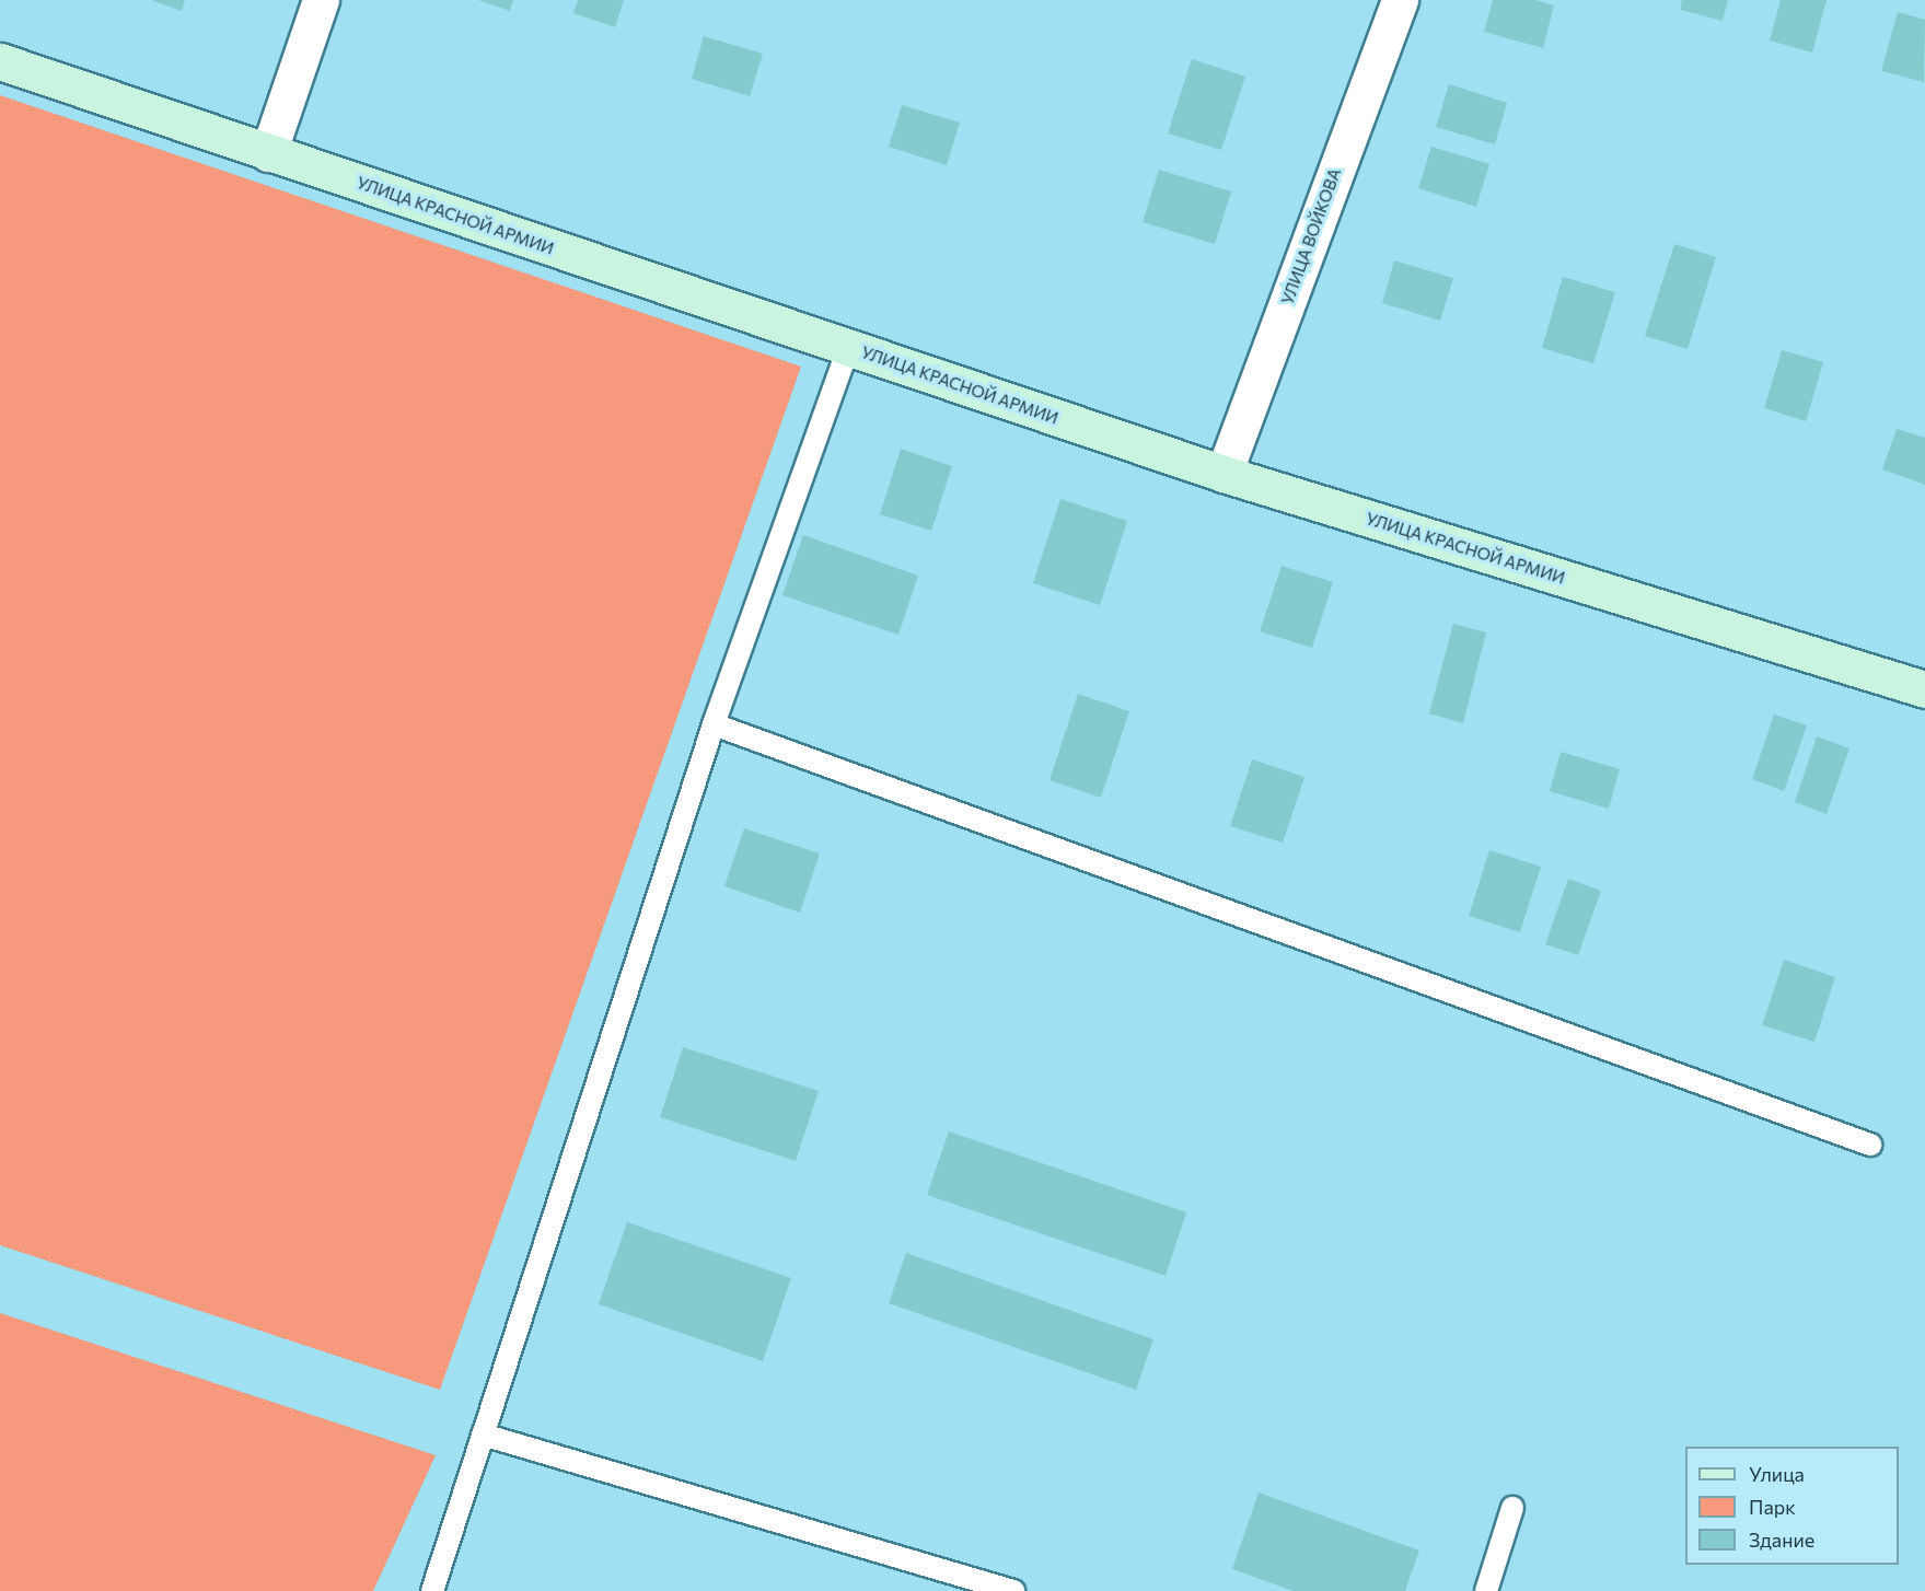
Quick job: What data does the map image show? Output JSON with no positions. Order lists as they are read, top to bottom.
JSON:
{
  "streets": {
    "street": ["УЛИЦА КРАСНОЙ АРМИИ", "УЛИЦА ВОЙКОВА"]
  },
  "crossings": [
    ["УЛИЦА КРАСНОЙ АРМИИ", "УЛИЦА ВОЙКОВА"]
  ],
  "legend": ["Улица", "Парк", "Здание"]
}
